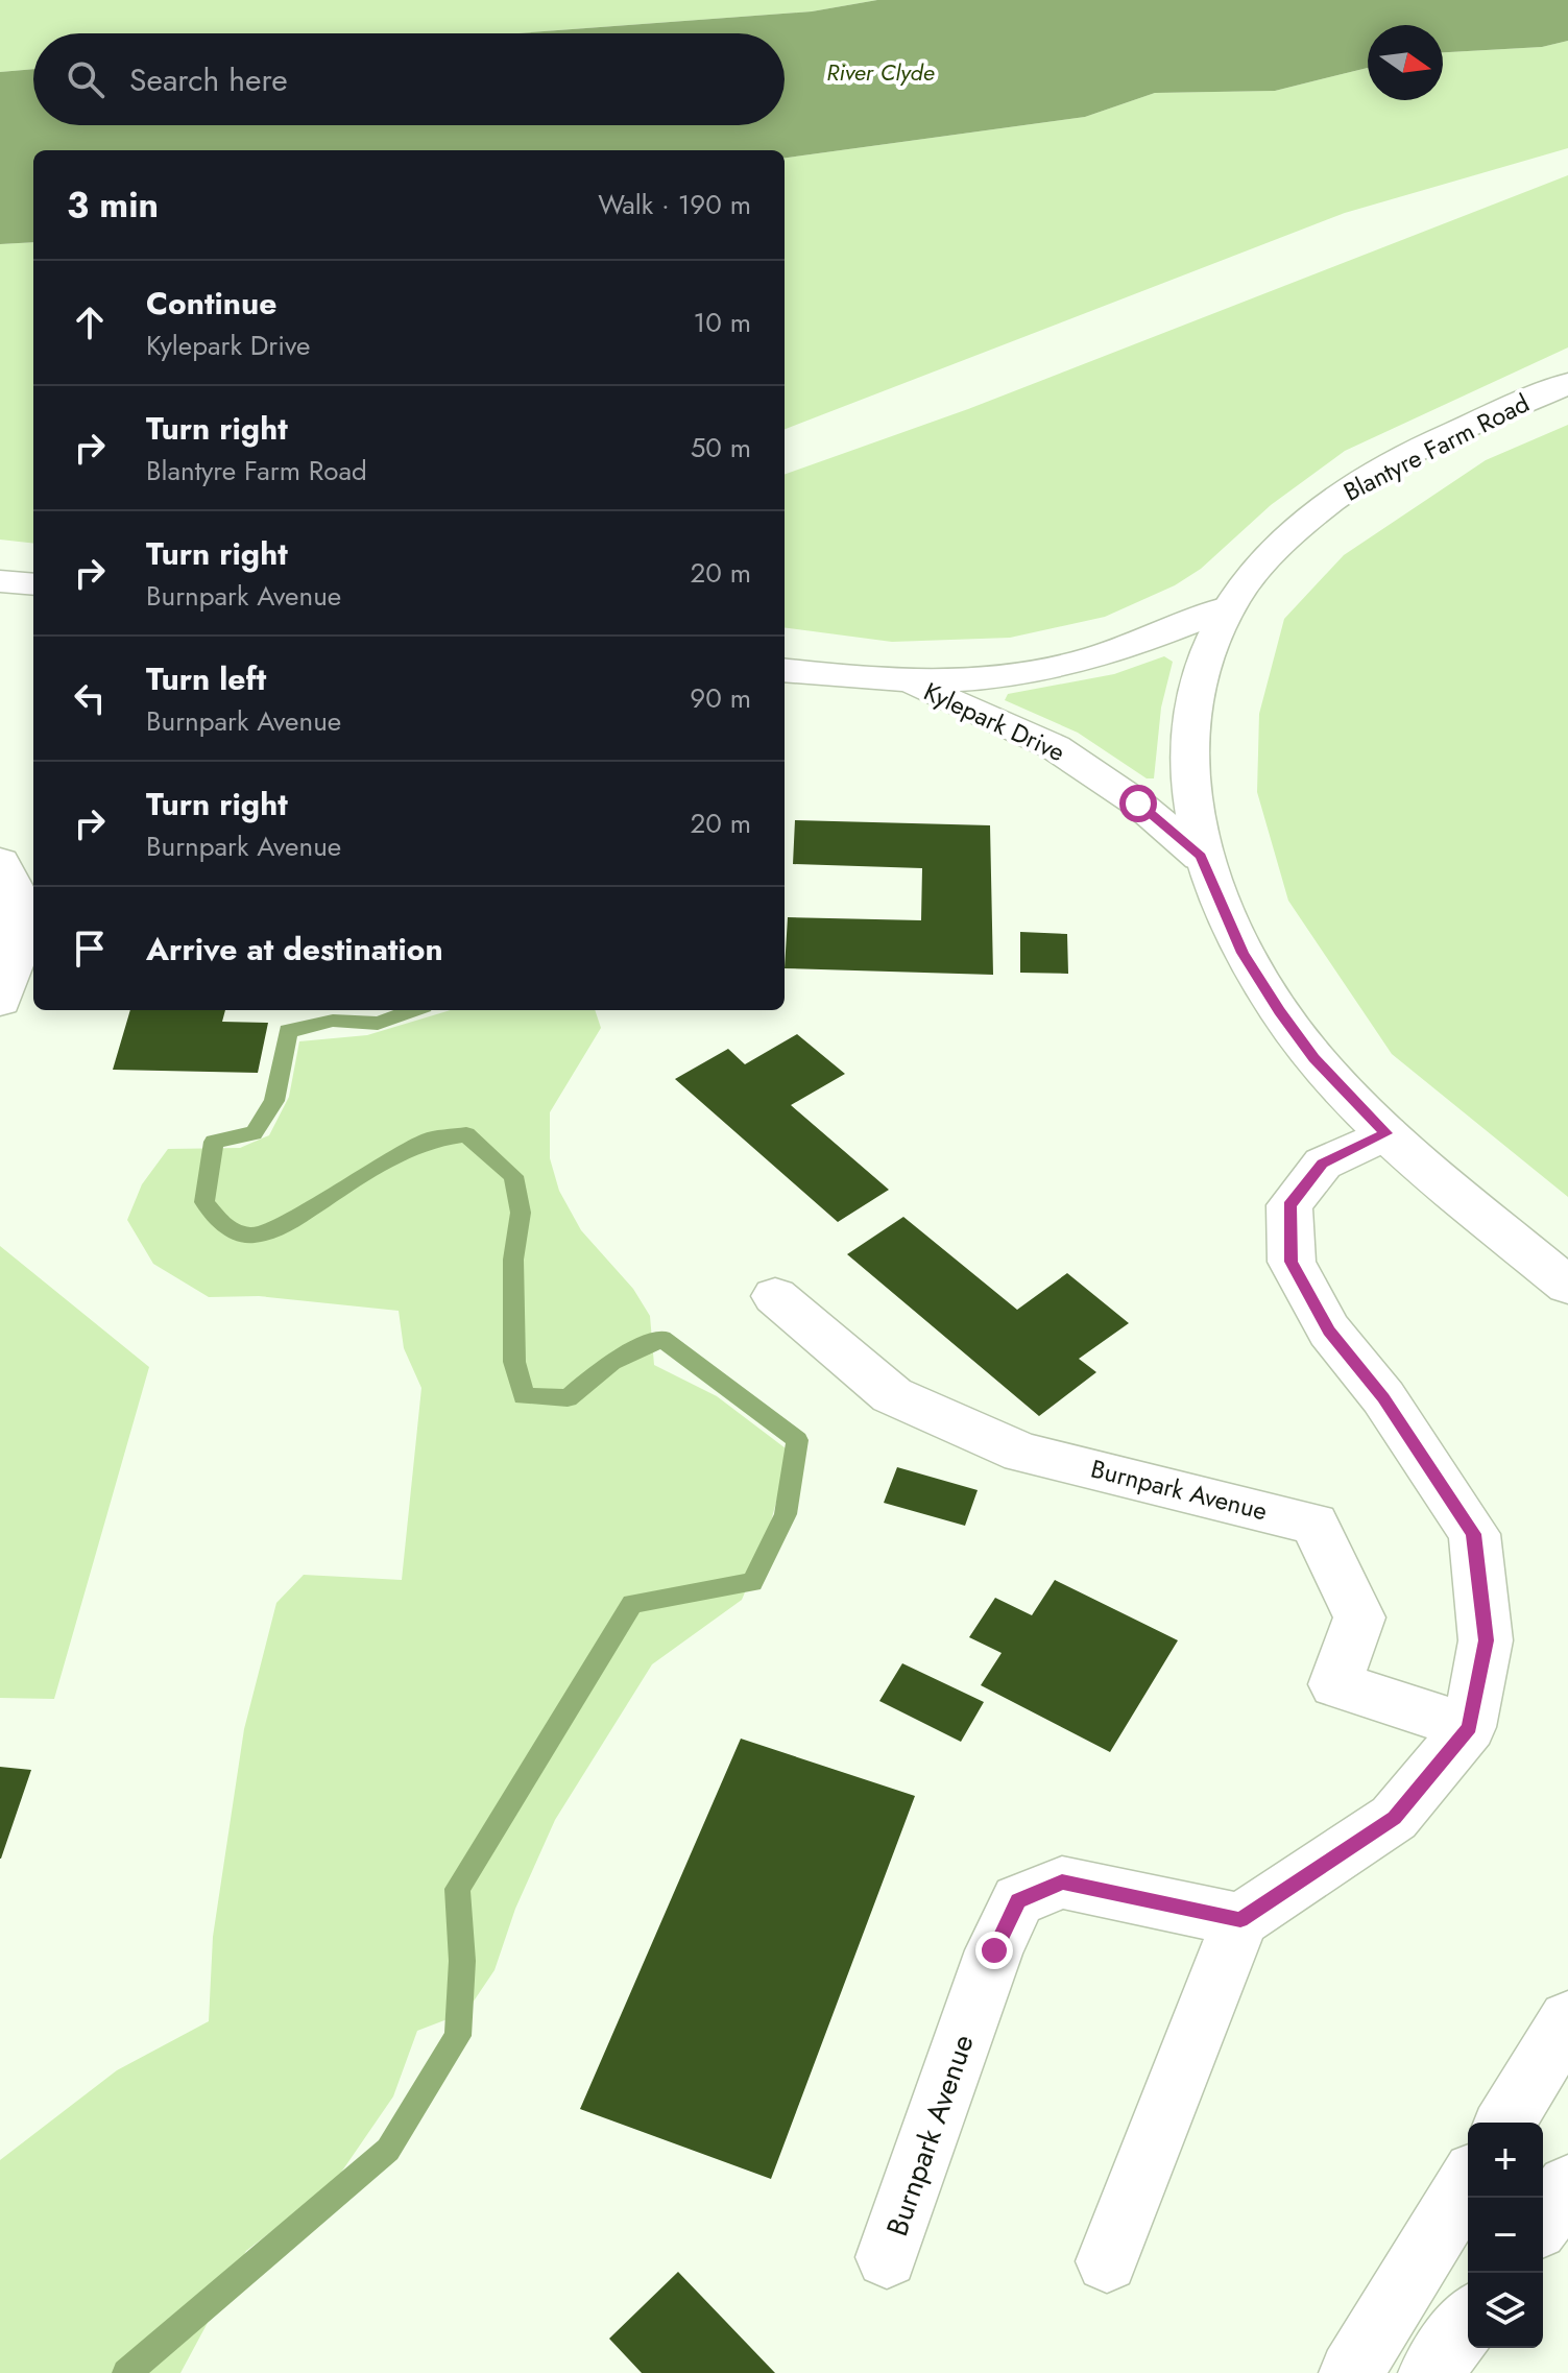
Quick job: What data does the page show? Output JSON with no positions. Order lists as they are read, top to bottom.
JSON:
{
  "streets": {
    "main road": ["Blantyre Farm Road", "Kylepark Drive", "Burnpark Avenue"]
  },
  "crossings": [
    ["Blantyre Farm Road", "Kylepark Drive"]
  ],
  "water": ["River Clyde"],
  "north": "right",
  "page": {
    "search": "Search here",
    "heading": ["3 min", "Walk · 190 m"],
    "list": [
      ["Continue", "Kylepark Drive", "10 m"],
      ["Turn right", "Blantyre Farm Road", "50 m"],
      ["Turn right", "Burnpark Avenue", "20 m"],
      ["Turn left", "Burnpark Avenue", "90 m"],
      ["Turn right", "Burnpark Avenue", "20 m"],
      "Arrive at destination"
    ],
    "map_buttons": ["+", "−"]
  }
}
